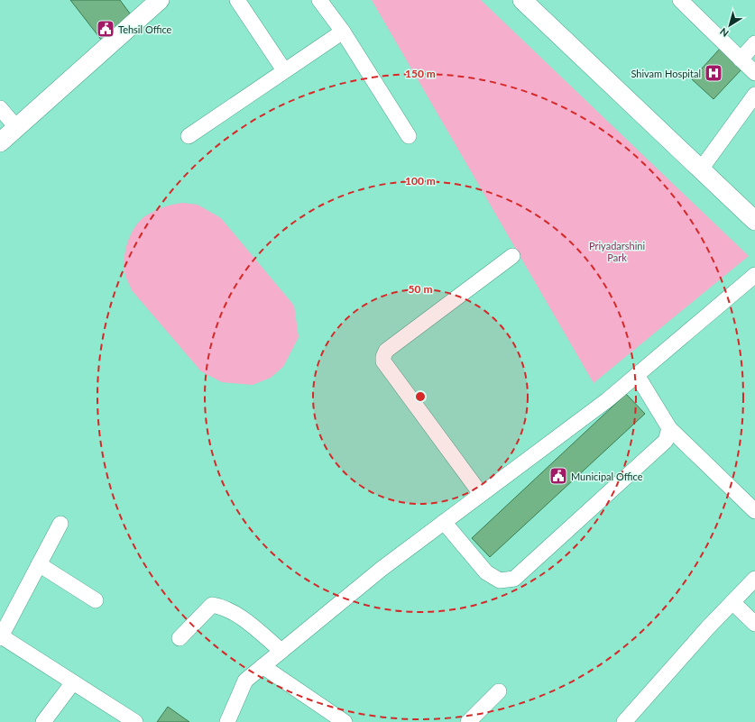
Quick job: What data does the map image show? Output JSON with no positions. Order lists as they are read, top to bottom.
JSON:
{
  "parks": ["Priyadarshini Park"],
  "places": {
    "public building": ["Tehsil Office", "Municipal Office"],
    "hospital": ["Shivam Hospital"]
  },
  "north": "bottom left",
  "rings": ["150 m", "100 m", "50 m"]
}
